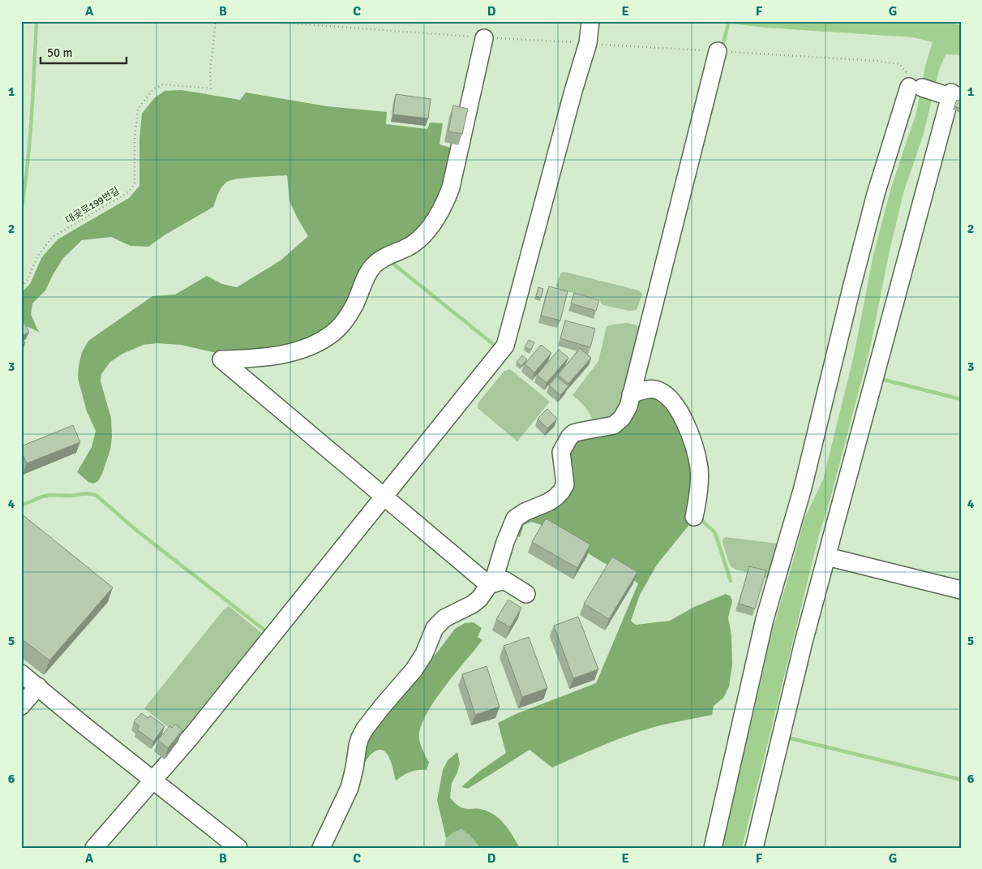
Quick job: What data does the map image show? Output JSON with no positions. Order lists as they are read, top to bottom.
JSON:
{
  "streets": {
    "path": ["대곶로199번길"]
  },
  "scale_bar": "50 m",
  "grid": {
    "columns": [
      "A",
      "B",
      "C",
      "D",
      "E",
      "F",
      "G"
    ],
    "rows": [
      "1",
      "2",
      "3",
      "4",
      "5",
      "6"
    ]
  }
}
